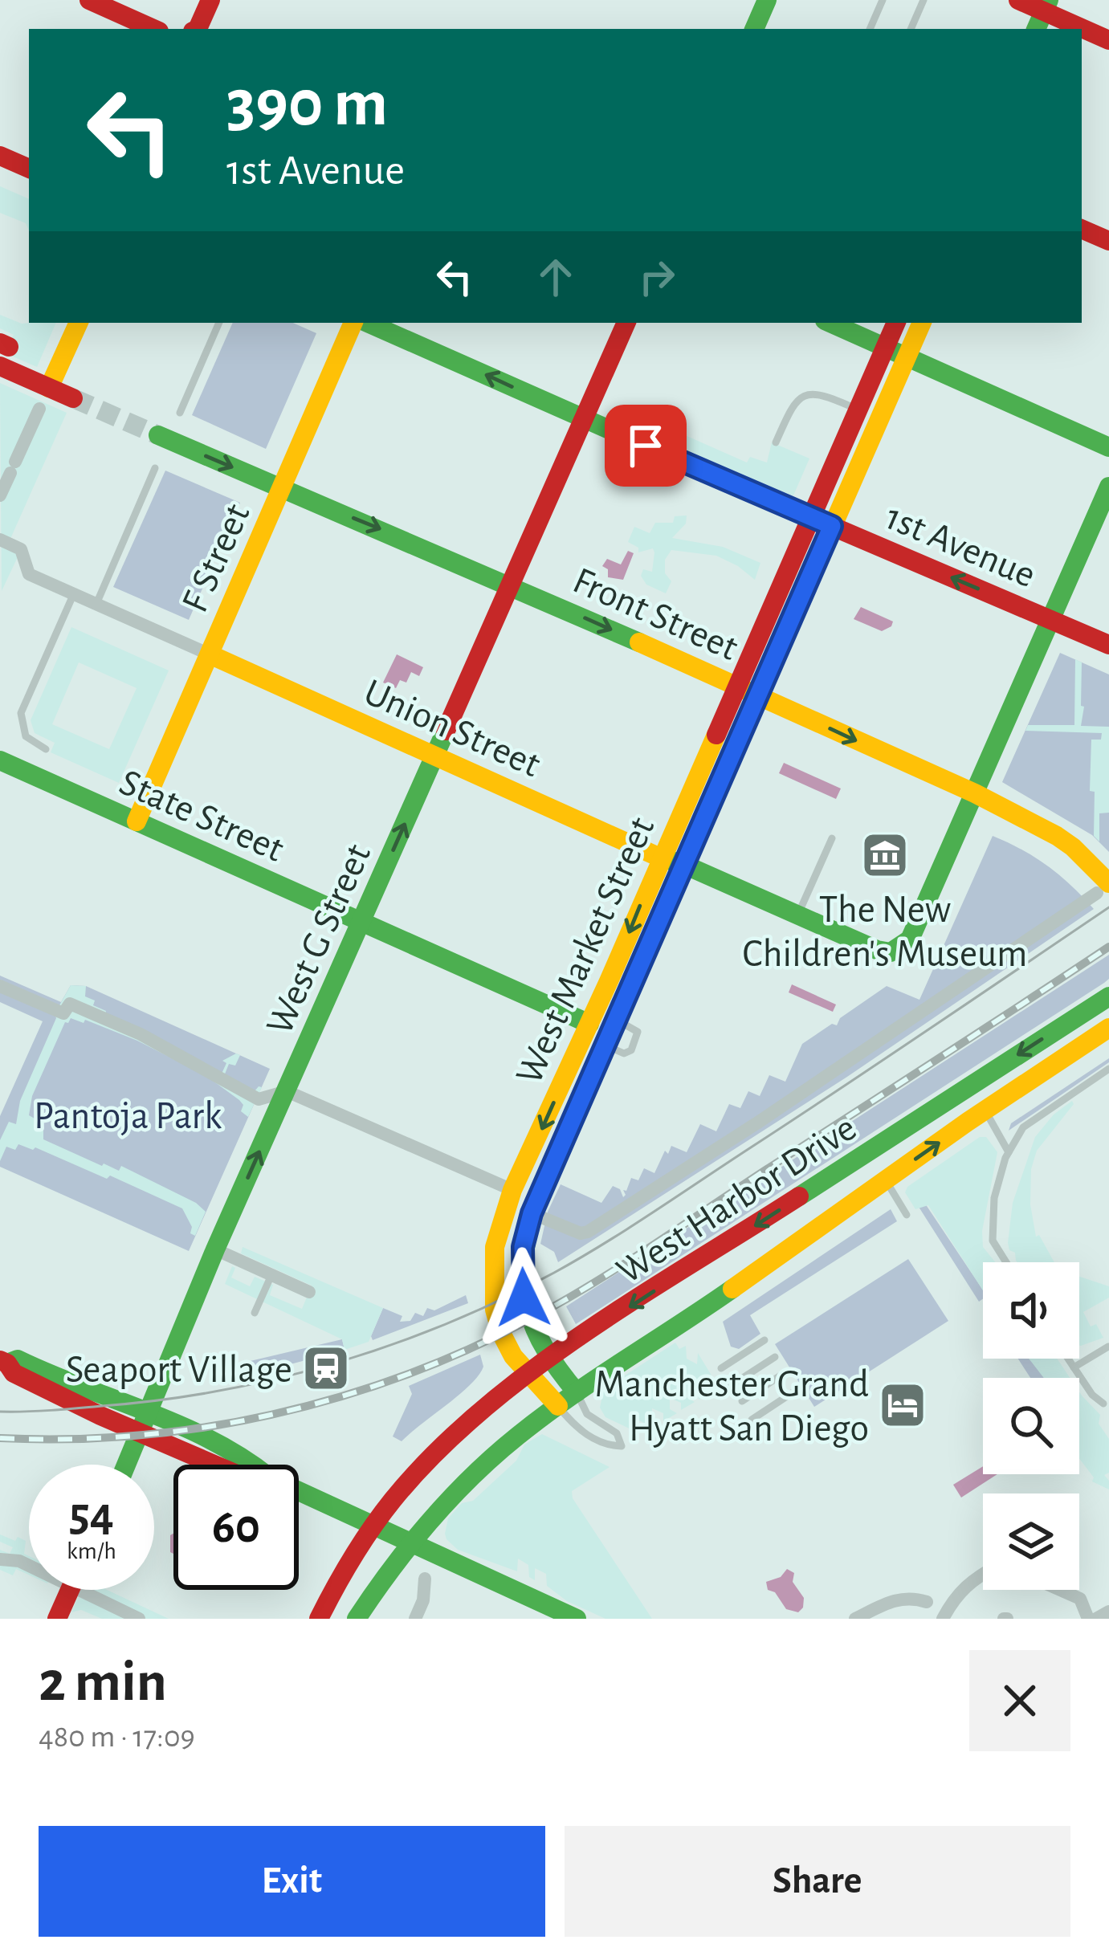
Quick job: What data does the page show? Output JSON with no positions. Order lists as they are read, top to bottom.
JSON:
{
  "streets": {
    "main road": [
      "1st Avenue",
      "F Street",
      "Front Street",
      "Union Street",
      "State Street",
      "West G Street",
      "West Market Street",
      "West Harbor Drive"
    ]
  },
  "crossings": [
    ["1st Avenue", "West G Street"],
    ["1st Avenue", "West Market Street"],
    ["F Street", "Front Street"],
    ["F Street", "Union Street"],
    ["F Street", "State Street"],
    ["Front Street", "Union Street"],
    ["Front Street", "West G Street"],
    ["Front Street", "West Market Street"],
    ["Union Street", "West G Street"],
    ["Union Street", "West Market Street"],
    ["State Street", "West G Street"],
    ["State Street", "West Market Street"],
    ["West Market Street", "West Harbor Drive"]
  ],
  "one_way": ["1st Avenue", "Front Street"],
  "parks": ["Pantoja Park"],
  "places": {
    "museum": ["The New Children's Museum"],
    "station": ["Seaport Village"],
    "hotel": ["Manchester Grand Hyatt San Diego"]
  },
  "page": {
    "turn": ["390 m", "1st Avenue"],
    "speed": "54 km/h",
    "limit": "60",
    "heading": ["2 min", "480 m · 17:09"],
    "buttons": ["Exit", "Share"]
  }
}
